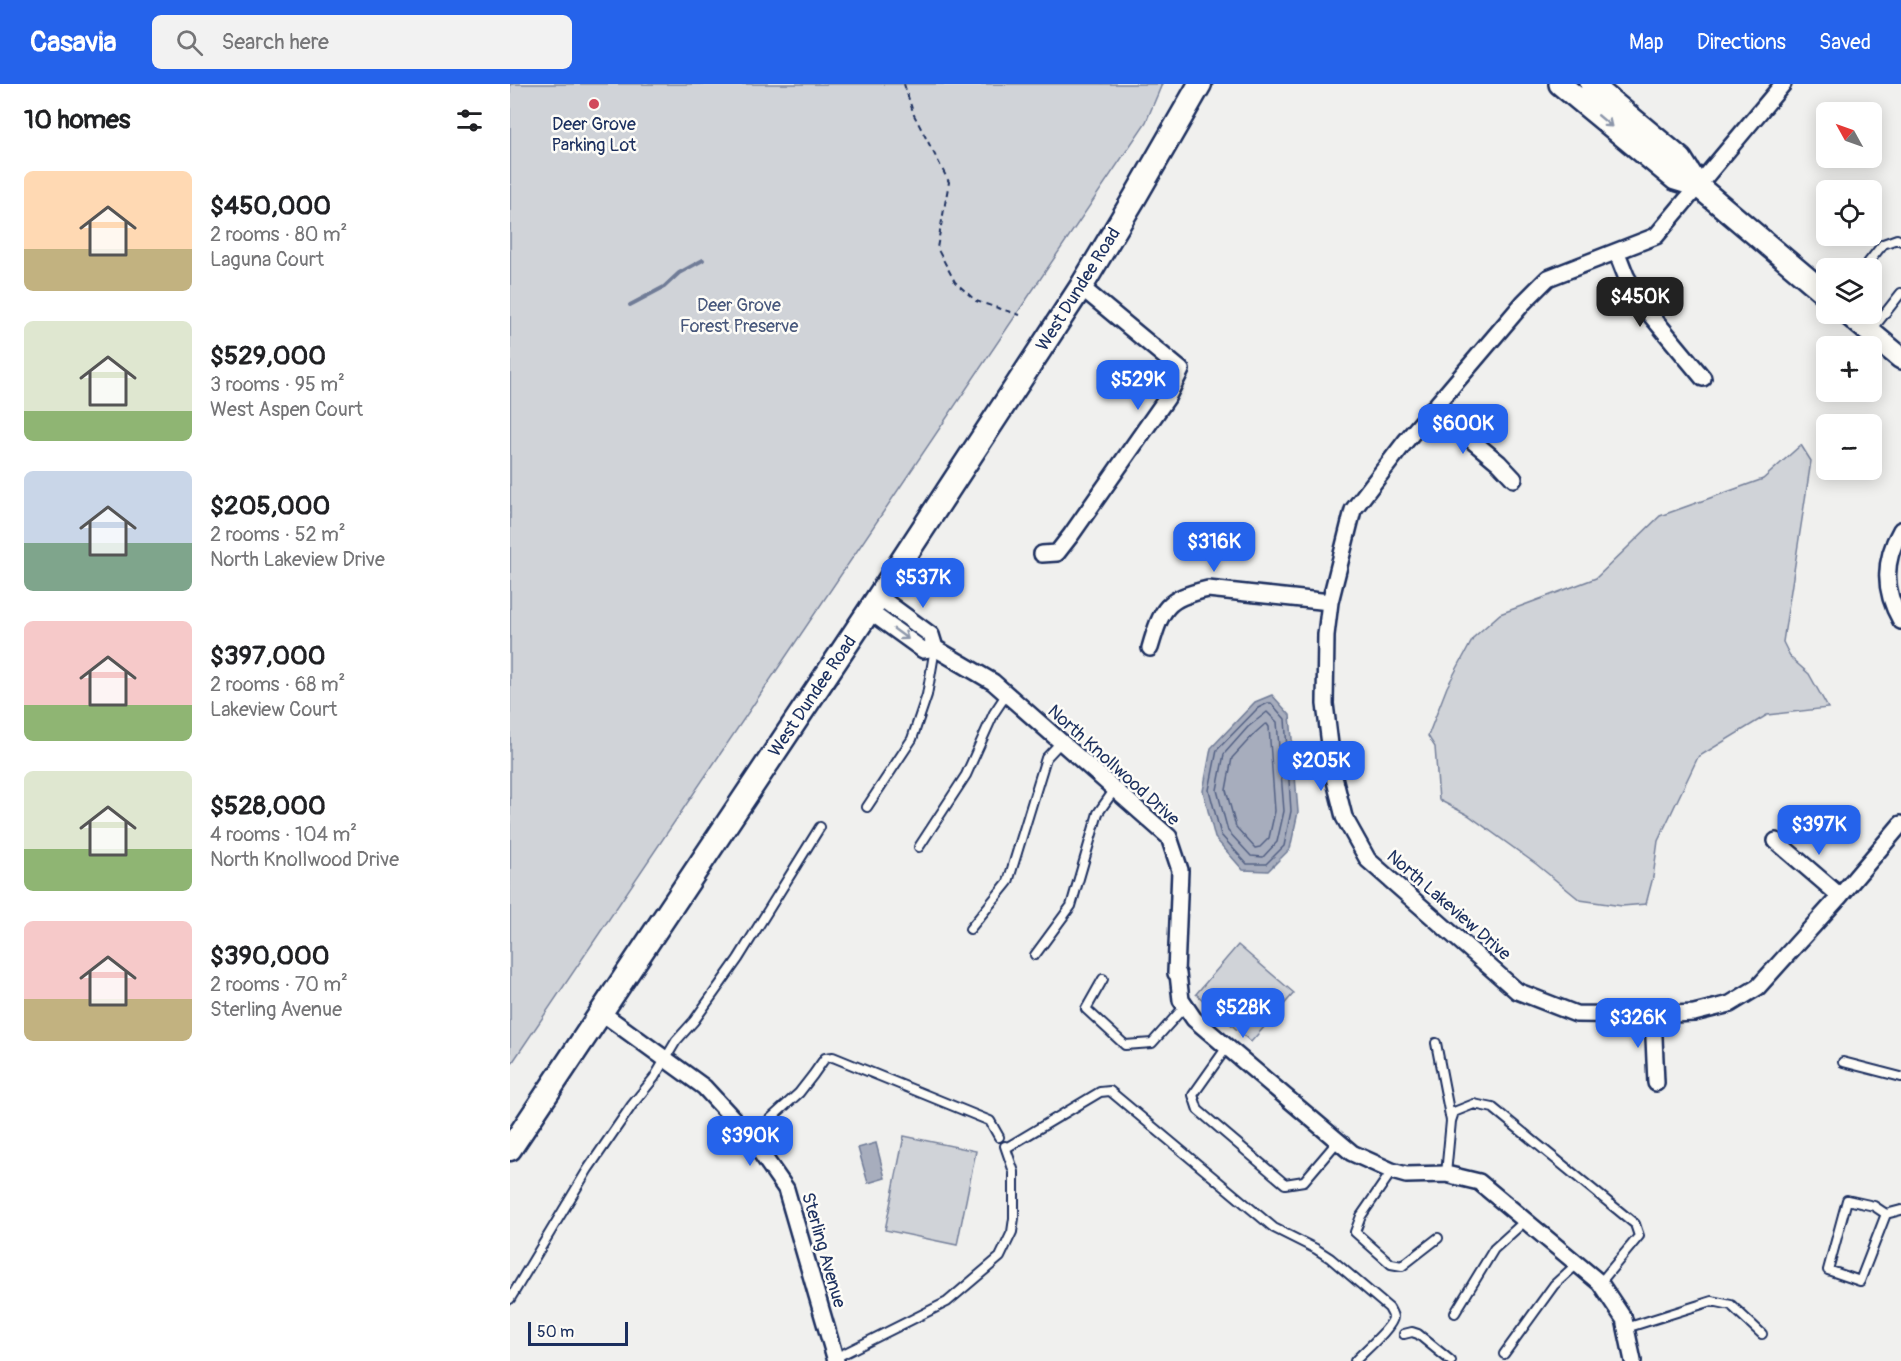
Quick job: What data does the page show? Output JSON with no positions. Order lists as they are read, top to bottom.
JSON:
{
  "streets": {
    "main road": ["West Dundee Road"],
    "street": ["North Knollwood Drive", "North Lakeview Drive", "Sterling Avenue"]
  },
  "crossings": [
    ["West Dundee Road", "North Knollwood Drive"],
    ["West Dundee Road", "Sterling Avenue"]
  ],
  "parks": ["Deer Grove Forest Preserve"],
  "places": ["Deer Grove Parking Lot"],
  "scale_bar": "50 m",
  "north": "top left",
  "page": {
    "header": "Casavia",
    "search": "Search here",
    "nav": ["Map", "Directions", "Saved"],
    "heading": "10 homes",
    "map_buttons": ["+", "−"],
    "list": [
      {
        "name": "$450,000",
        "note": "2 rooms · 80 m² · Laguna Court"
      },
      {
        "name": "$529,000",
        "note": "3 rooms · 95 m² · West Aspen Court"
      },
      {
        "name": "$205,000",
        "note": "2 rooms · 52 m² · North Lakeview Drive"
      },
      {
        "name": "$397,000",
        "note": "2 rooms · 68 m² · Lakeview Court"
      },
      {
        "name": "$528,000",
        "note": "4 rooms · 104 m² · North Knollwood Drive"
      },
      {
        "name": "$390,000",
        "note": "2 rooms · 70 m² · Sterling Avenue"
      }
    ],
    "price": [
      "$450K",
      "$529K",
      "$600K",
      "$316K",
      "$537K",
      "$205K",
      "$397K",
      "$528K",
      "$326K",
      "$390K"
    ],
    "scale": "50 m"
  }
}
